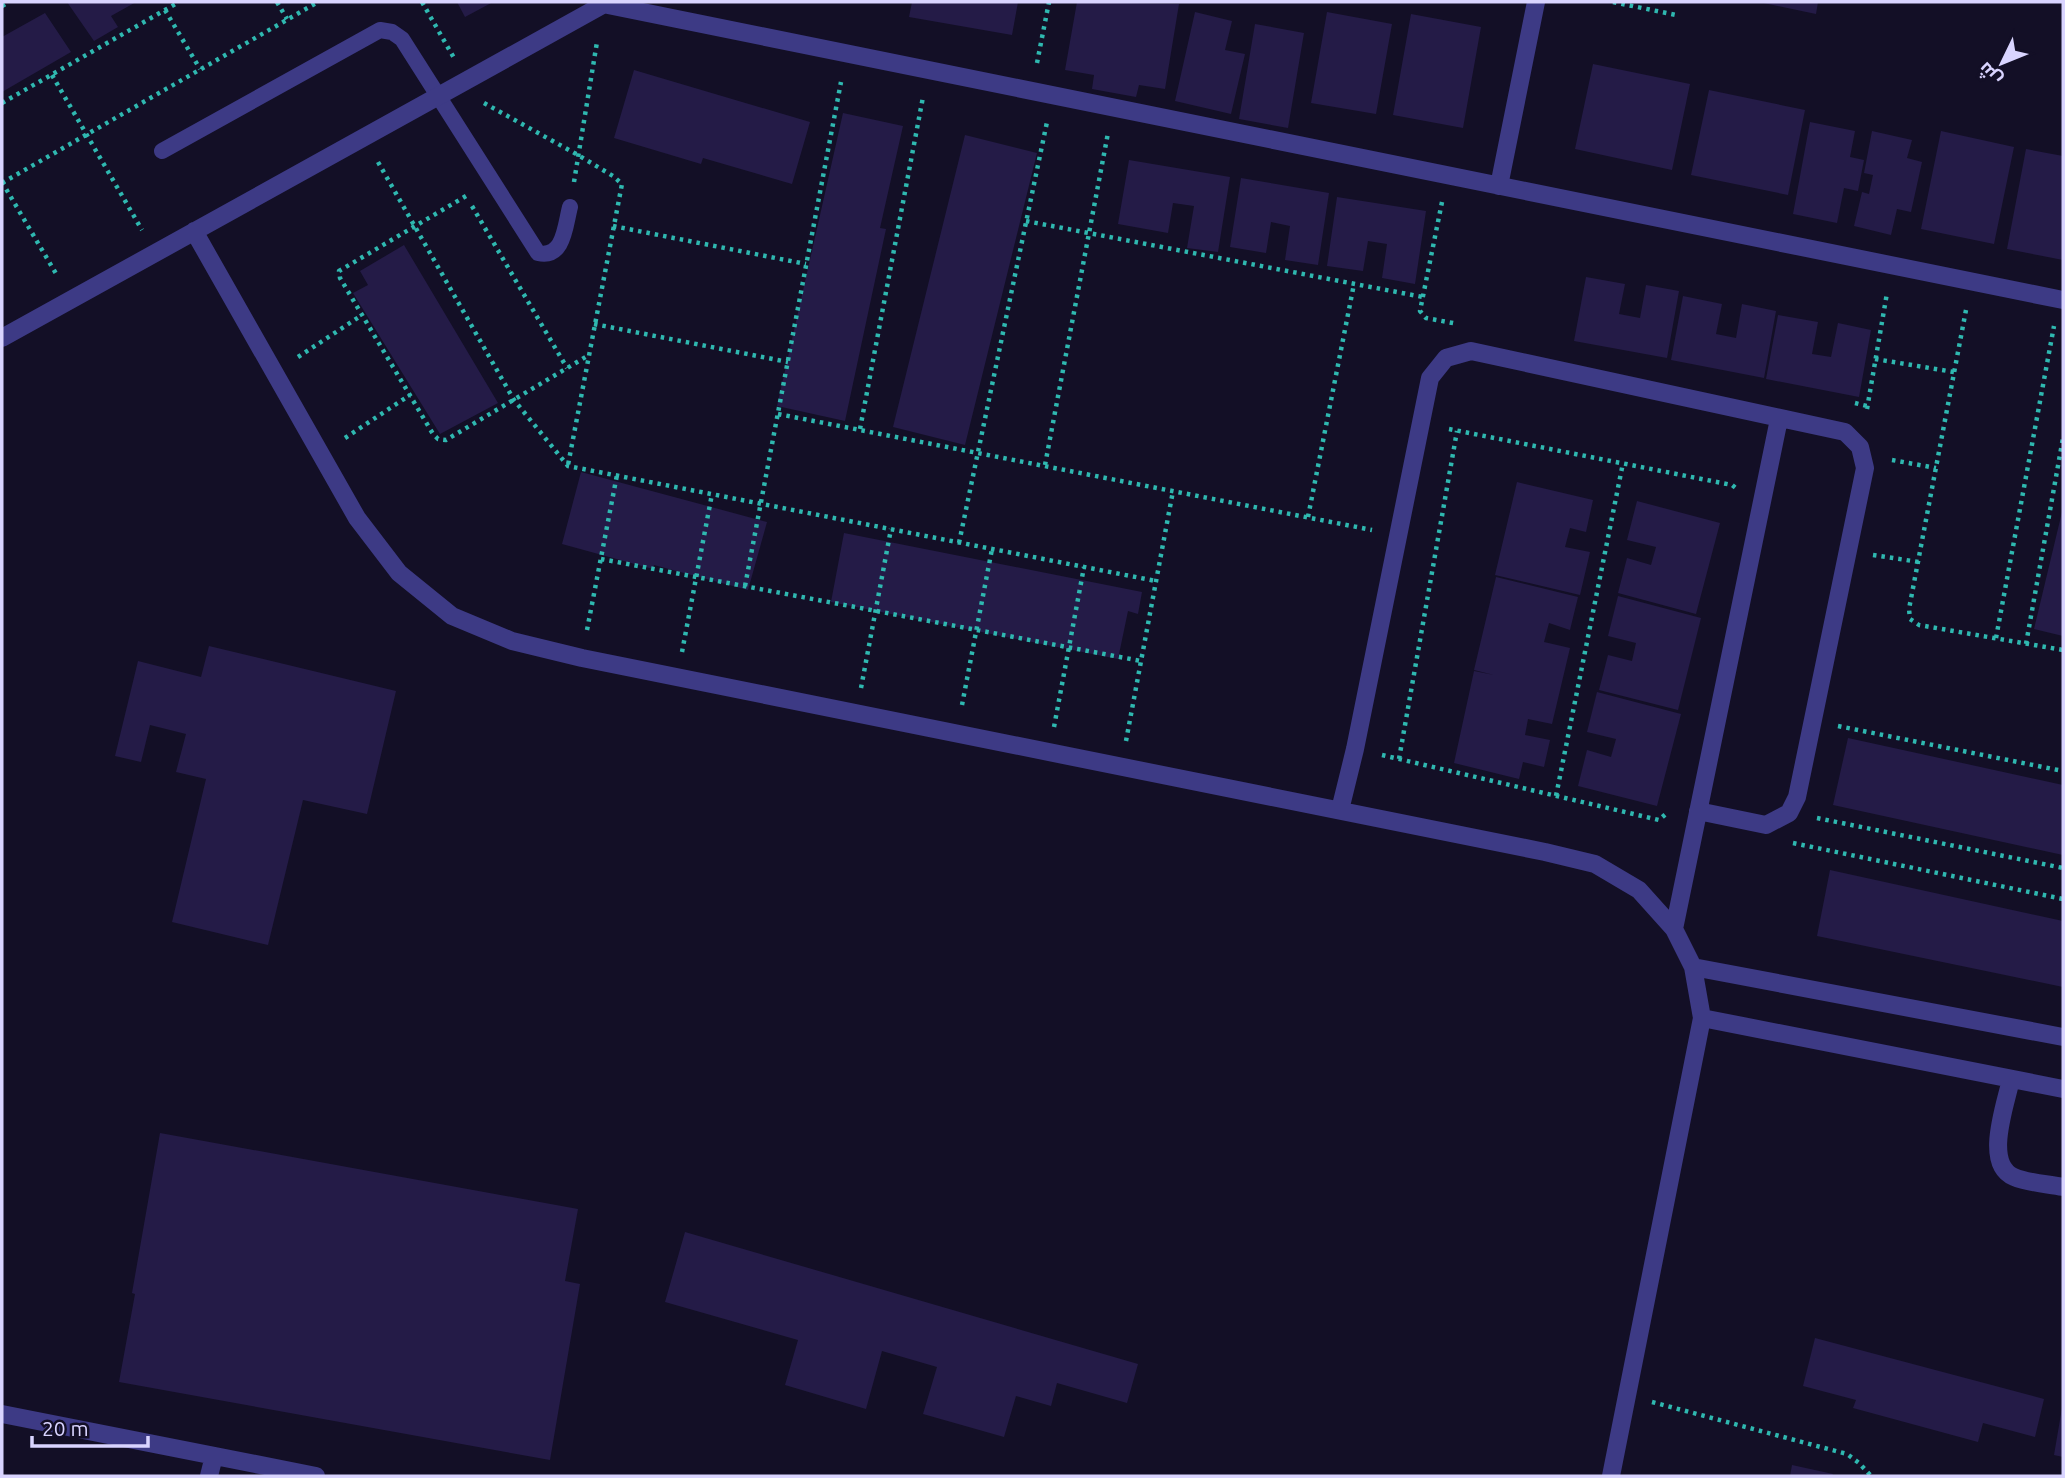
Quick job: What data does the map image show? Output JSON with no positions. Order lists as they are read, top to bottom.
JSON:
{
  "scale_bar": "20 m",
  "north": "bottom left"
}
